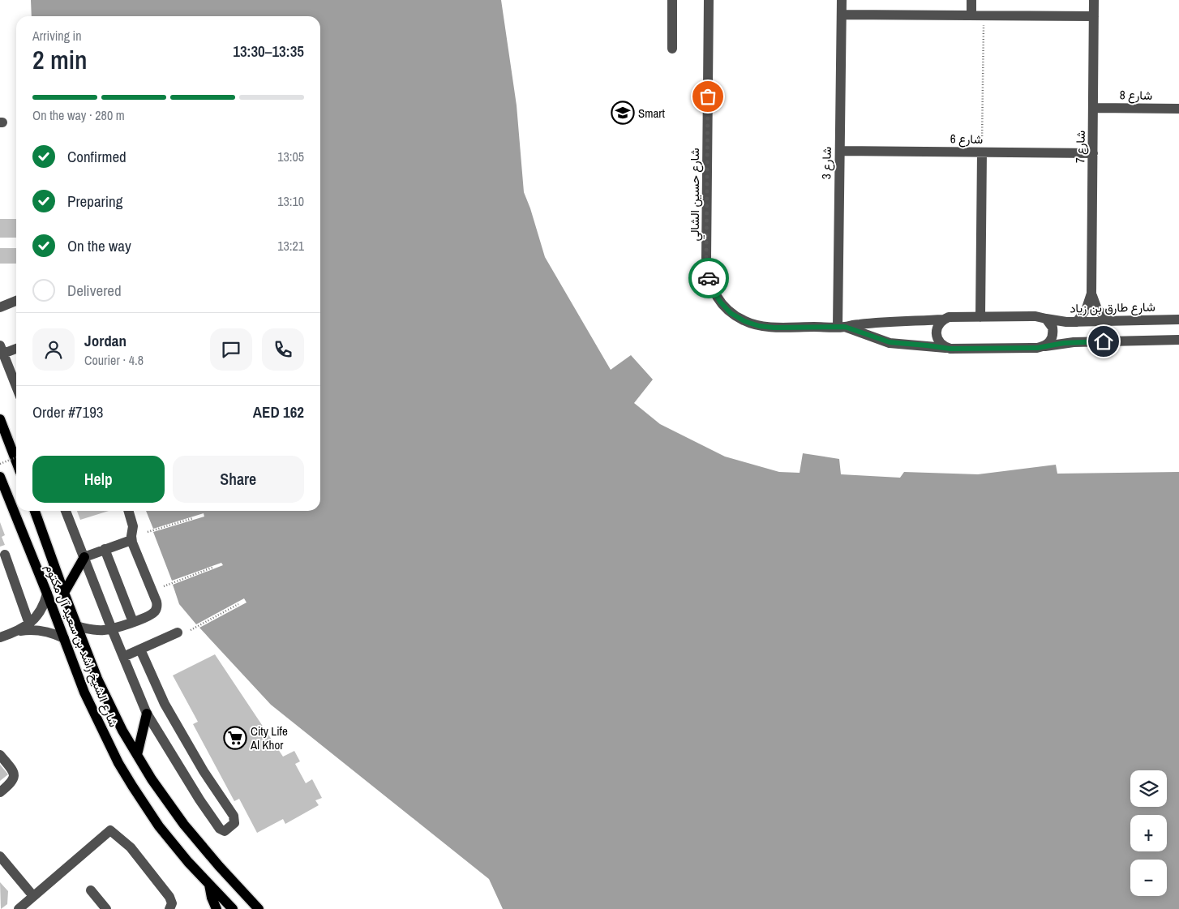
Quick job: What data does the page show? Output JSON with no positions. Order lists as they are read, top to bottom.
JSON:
{
  "streets": {
    "main road": ["شارع الشيخ راشد بن سعيد آل مكتوم"],
    "street": [
      "شارع 8",
      "شارع 6",
      "شارع 7",
      "شارع 3",
      "شارع حسين الشالي",
      "شارع طارق بن زياد"
    ]
  },
  "crossings": [
    ["شارع 8", "شارع 7"],
    ["شارع 6", "شارع 7"],
    ["شارع 6", "شارع 3"],
    ["شارع 7", "شارع طارق بن زياد"],
    ["شارع 3", "شارع حسين الشالي"],
    ["شارع حسين الشالي", "شارع طارق بن زياد"]
  ],
  "places": {
    "school or university": ["Smart"],
    "supermarket": ["City Life Al Khor"]
  },
  "page": {
    "heading": ["2 min", "Arriving in", "13:30–13:35"],
    "panel": [
      "Jordan",
      "Courier · 4.8",
      "Order #7193",
      "AED 162"
    ],
    "bar": "On the way · 280 m",
    "list": [
      ["Confirmed", "13:05"],
      ["Preparing", "13:10"],
      ["On the way", "13:21"],
      "Delivered"
    ],
    "buttons": ["Help", "Share"],
    "map_buttons": ["+", "−"]
  }
}
